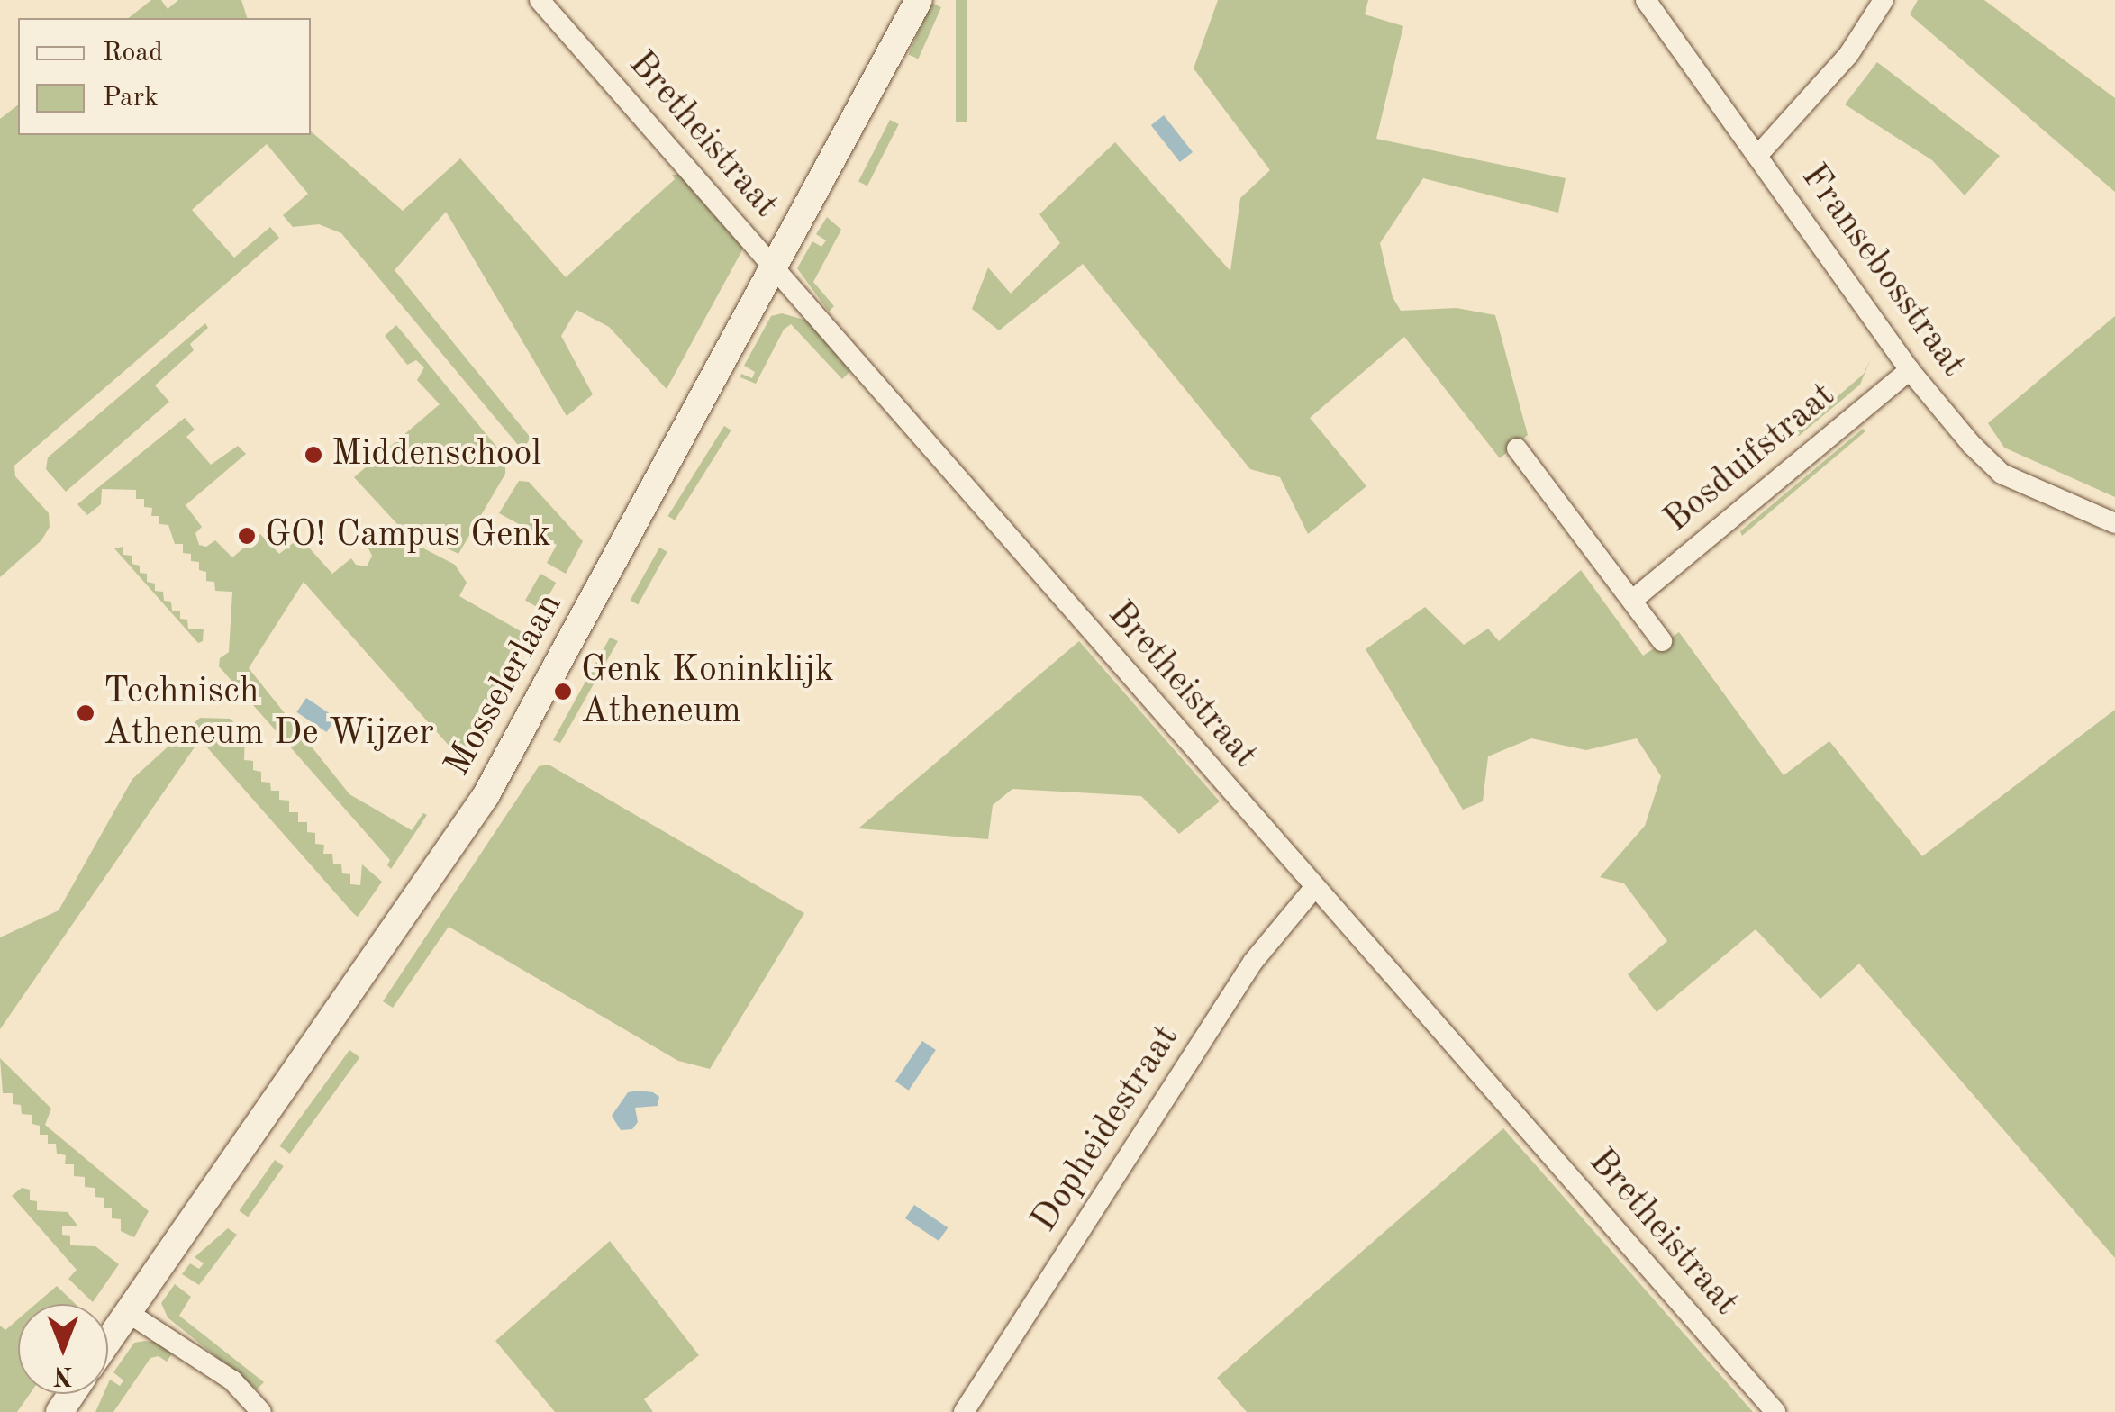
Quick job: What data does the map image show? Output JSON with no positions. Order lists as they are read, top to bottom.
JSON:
{
  "streets": {
    "street": [
      "Bretheistraat",
      "Fransebosstraat",
      "Bosduifstraat",
      "Mosselerlaan",
      "Dopheidestraat"
    ]
  },
  "crossings": [
    ["Bretheistraat", "Mosselerlaan"],
    ["Bretheistraat", "Dopheidestraat"],
    ["Fransebosstraat", "Bosduifstraat"]
  ],
  "places": [
    "Middenschool",
    "GO! Campus Genk",
    "Genk Koninklijk Atheneum",
    "Technisch Atheneum De Wijzer"
  ],
  "legend": ["Road", "Park"],
  "north": "bottom"
}
